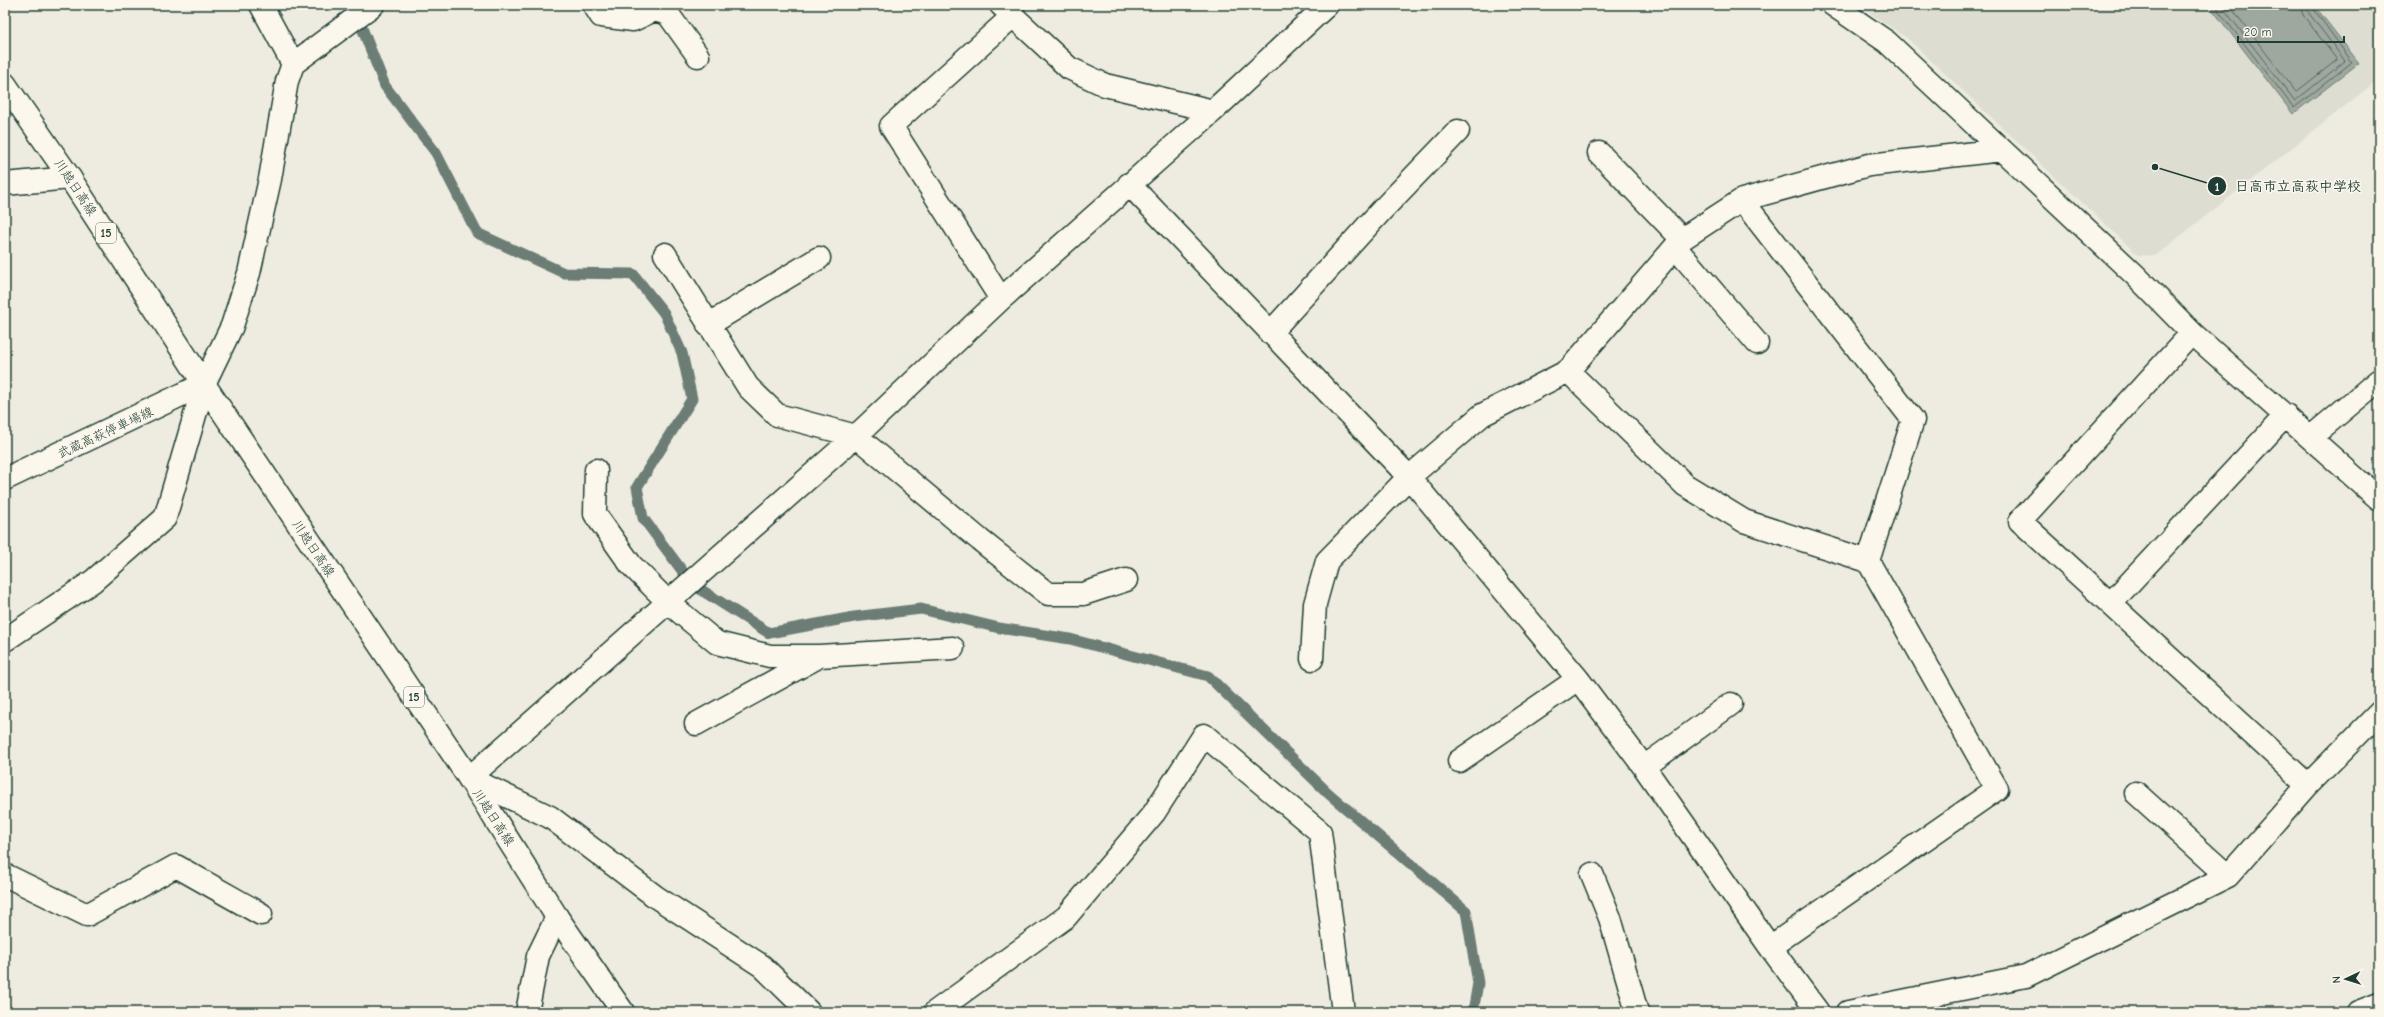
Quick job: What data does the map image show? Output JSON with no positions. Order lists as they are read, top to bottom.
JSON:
{
  "streets": {
    "street": ["川越日高線", "15", "武蔵高萩停車場線"]
  },
  "crossings": [
    ["川越日高線", "武蔵高萩停車場線"]
  ],
  "places": ["日高市立高萩中学校"],
  "scale_bar": "20 m",
  "north": "left"
}
